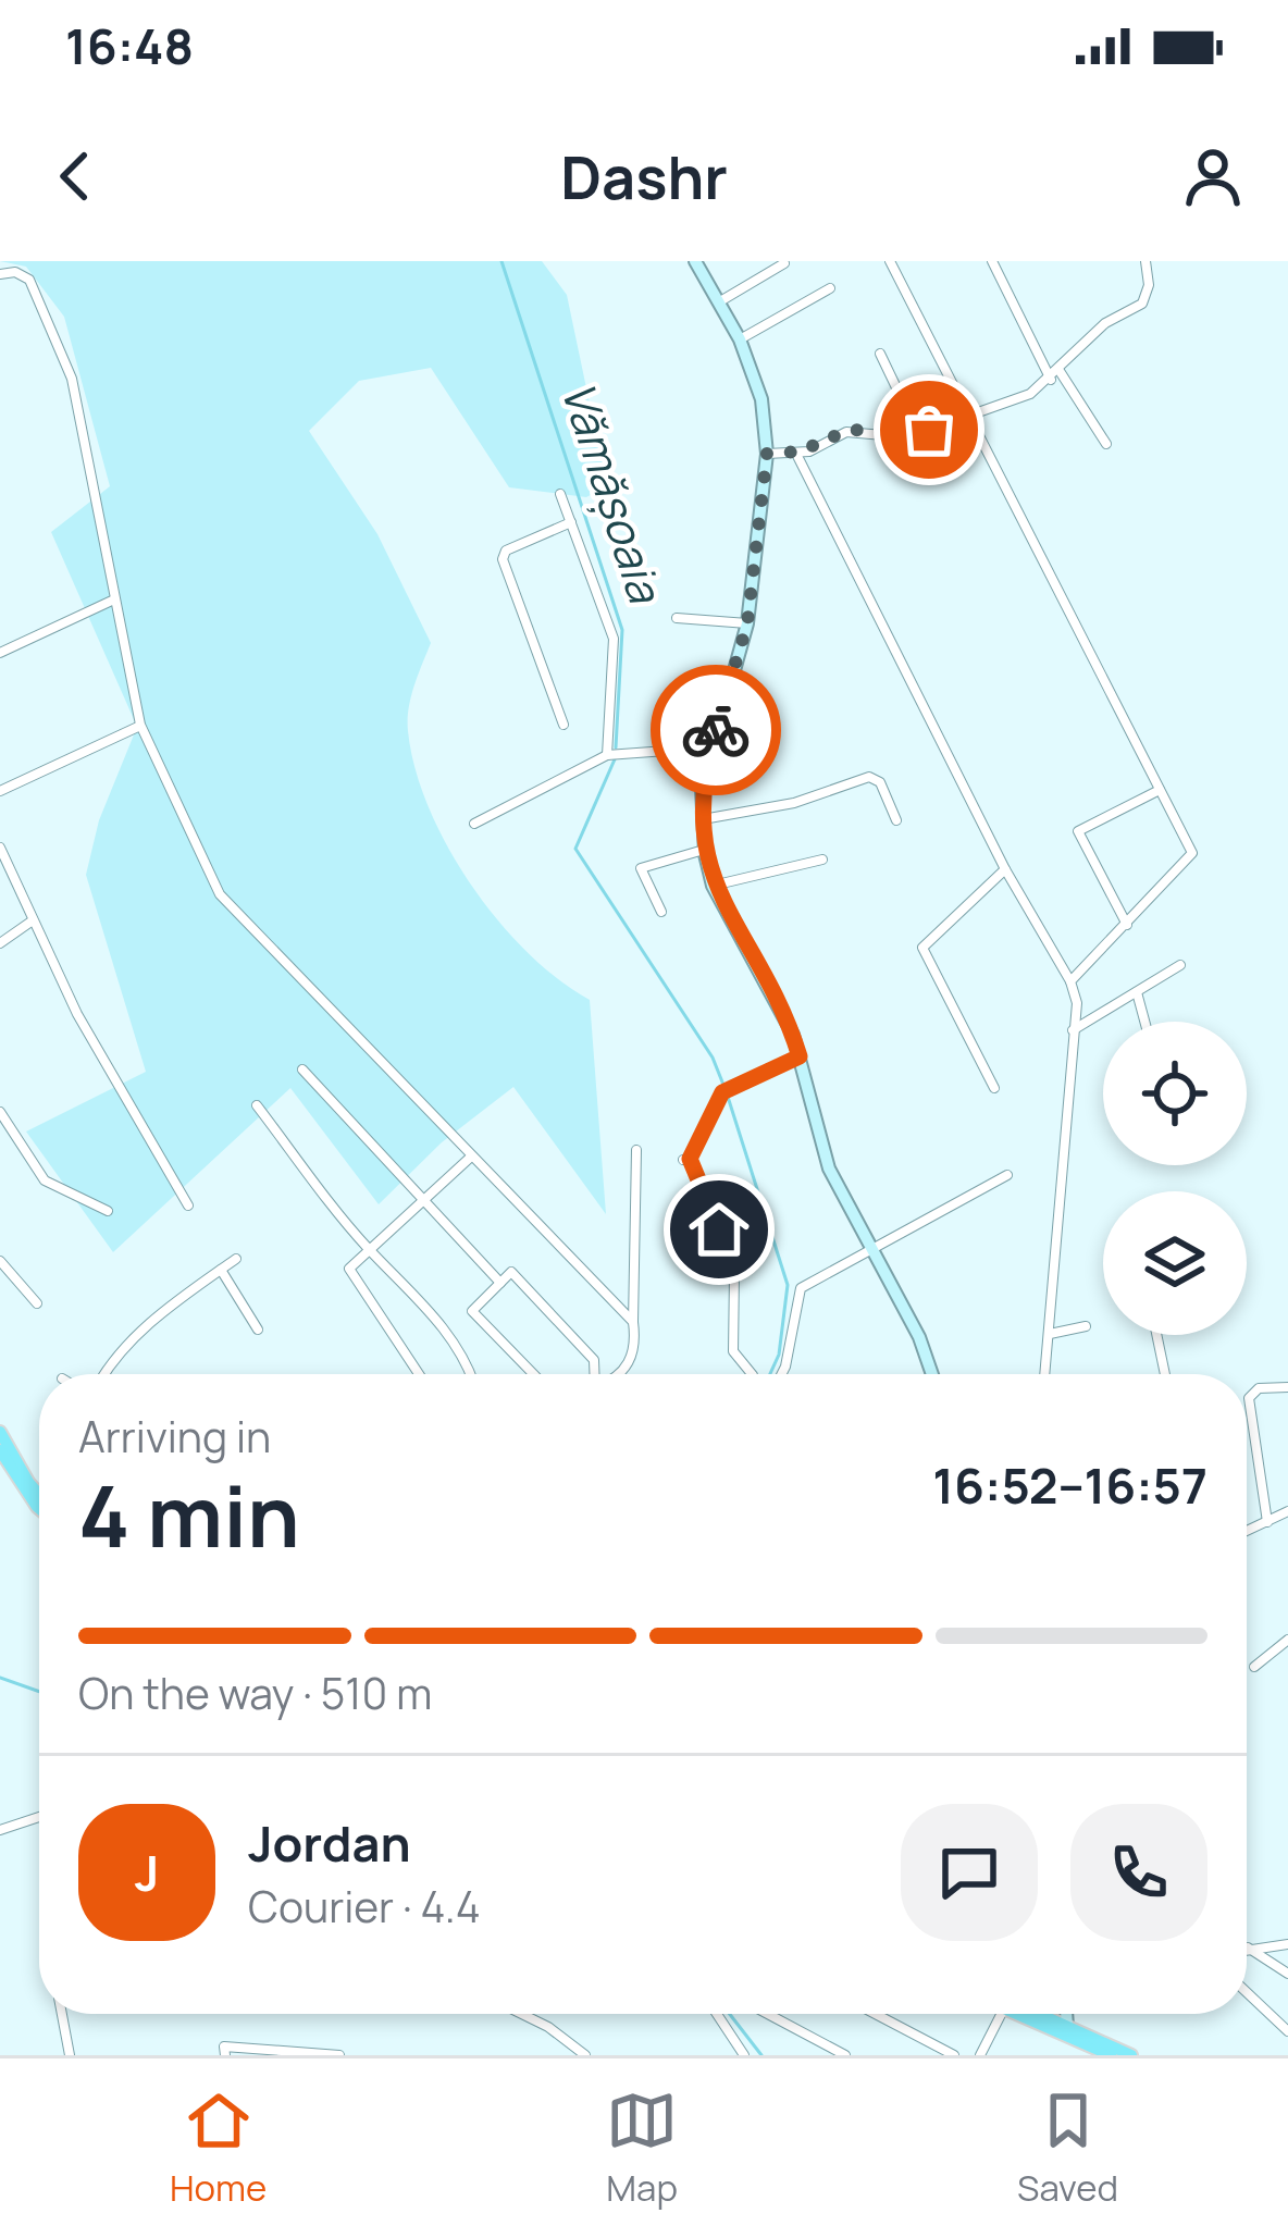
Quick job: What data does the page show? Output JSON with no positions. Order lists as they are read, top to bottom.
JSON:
{
  "water": ["Vămășoaia"],
  "page": {
    "status": "16:48",
    "header": "Dashr",
    "heading": ["4 min", "Arriving in", "16:52–16:57"],
    "panel": ["Jordan", "Courier · 4.4"],
    "bar": "On the way · 510 m",
    "round": "J",
    "tabs": ["Home", "Map", "Saved"]
  }
}
